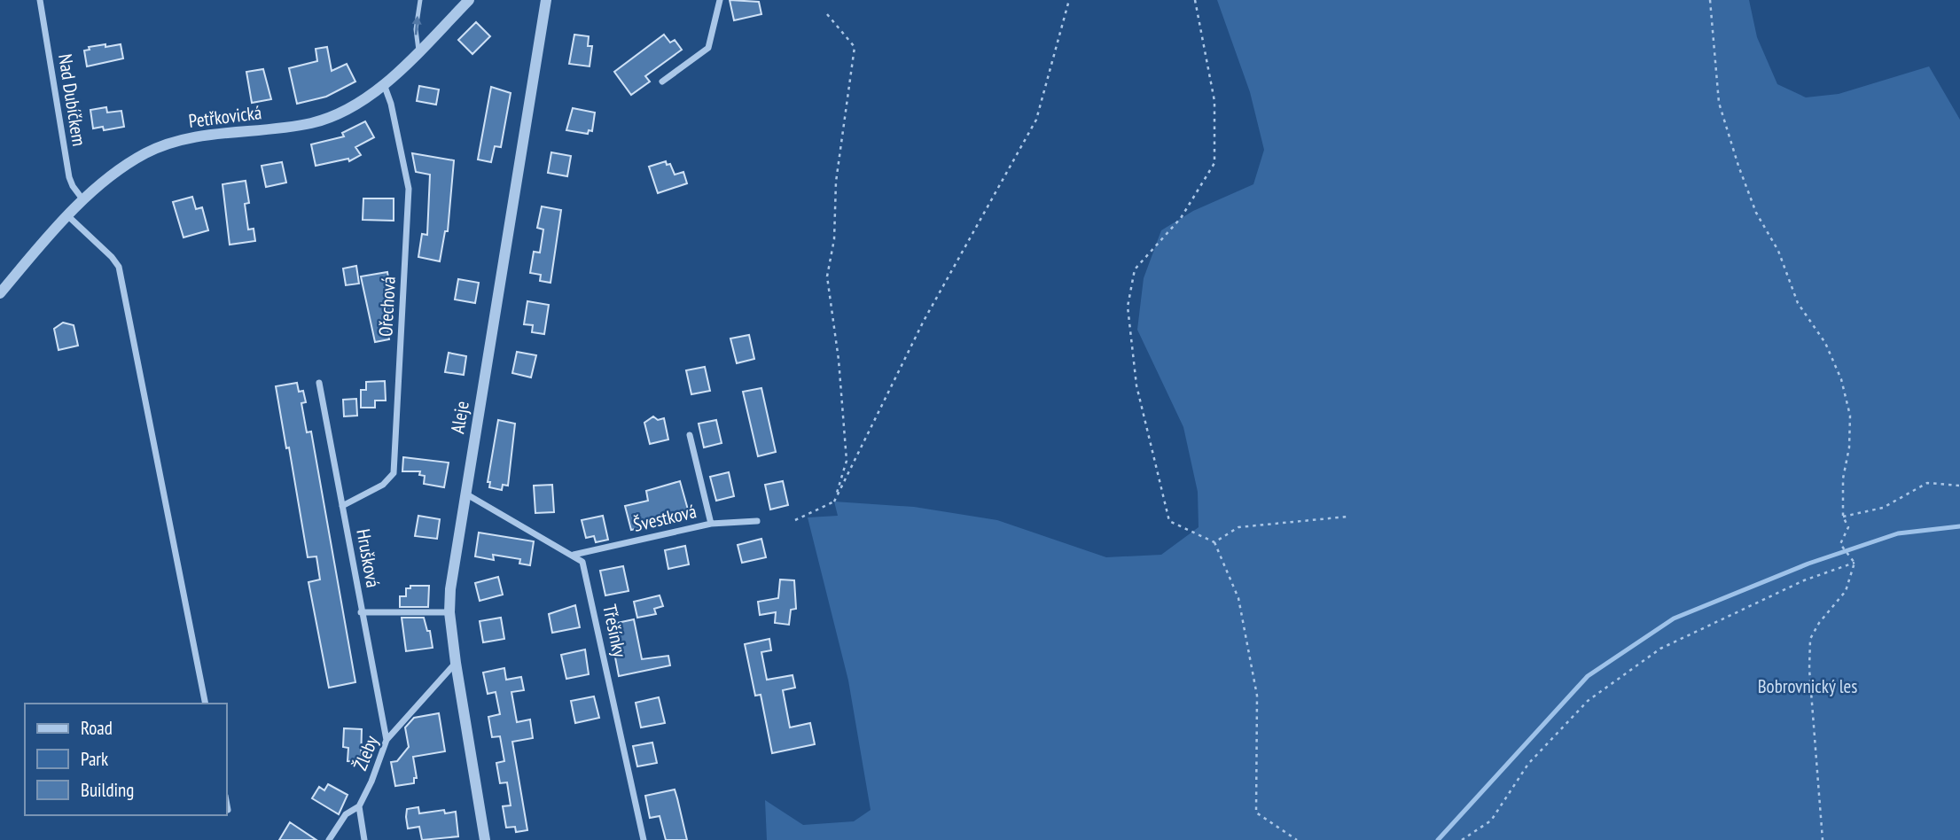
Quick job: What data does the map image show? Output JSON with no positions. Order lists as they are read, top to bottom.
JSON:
{
  "streets": {
    "street": [
      "Nad Dubíčkem",
      "Petřkovická",
      "Ořechová",
      "Aleje",
      "Švestková",
      "Hrušková",
      "Třešínky",
      "Žleby"
    ]
  },
  "crossings": [
    ["Nad Dubíčkem", "Petřkovická"],
    ["Petřkovická", "Ořechová"],
    ["Ořechová", "Hrušková"],
    ["Aleje", "Žleby"],
    ["Švestková", "Třešínky"],
    ["Hrušková", "Žleby"]
  ],
  "parks": ["Bobrovnický les"],
  "legend": ["Road", "Park", "Building"]
}
